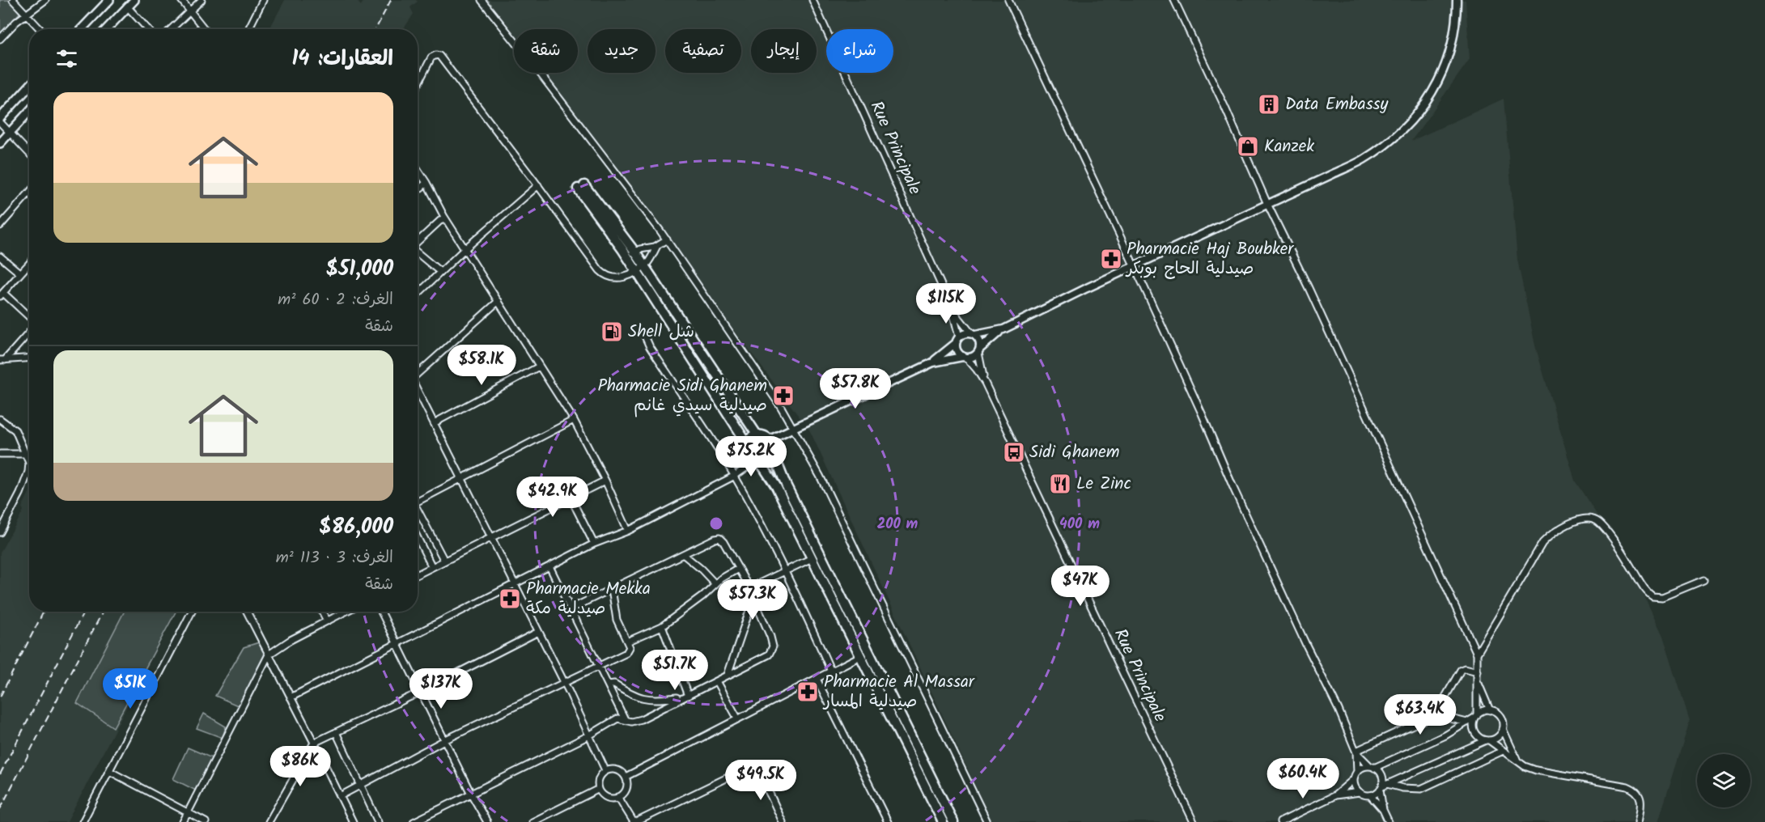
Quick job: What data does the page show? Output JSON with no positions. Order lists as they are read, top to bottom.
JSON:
{
  "streets": {
    "street": ["Rue Principale"]
  },
  "places": {
    "building": ["Data Embassy"],
    "shop": ["Kanzek"],
    "pharmacy": [
      "Pharmacie Haj Boubker صيدلية الحاج بوبكر",
      "Pharmacie Sidi Ghanem صيدلية سيدي غانم",
      "Pharmacie Mekka صيدلية مكة",
      "Pharmacie Al Massar صيدلية المسار"
    ],
    "fuel station": ["Shell شل"],
    "bus stop": ["Sidi Ghanem"],
    "restaurant": ["Le Zinc"]
  },
  "page": {
    "chip": [
      "شراء",
      "إيجار",
      "تصفية",
      "جديد",
      "شقة"
    ],
    "heading": "العقارات: 14",
    "list": [
      {
        "name": "$51,000",
        "note": "الغرف: 2 · 60 m² · شقة"
      },
      {
        "name": "$86,000",
        "note": "الغرف: 3 · 113 m² · شقة"
      }
    ],
    "price": [
      "$115K",
      "$58.1K",
      "$57.8K",
      "$75.2K",
      "$42.9K",
      "$47K",
      "$57.3K",
      "$51.7K",
      "$51K",
      "$137K",
      "$63.4K",
      "$86K",
      "$60.4K",
      "$49.5K"
    ]
  },
  "rings": ["200 m", "400 m"]
}
